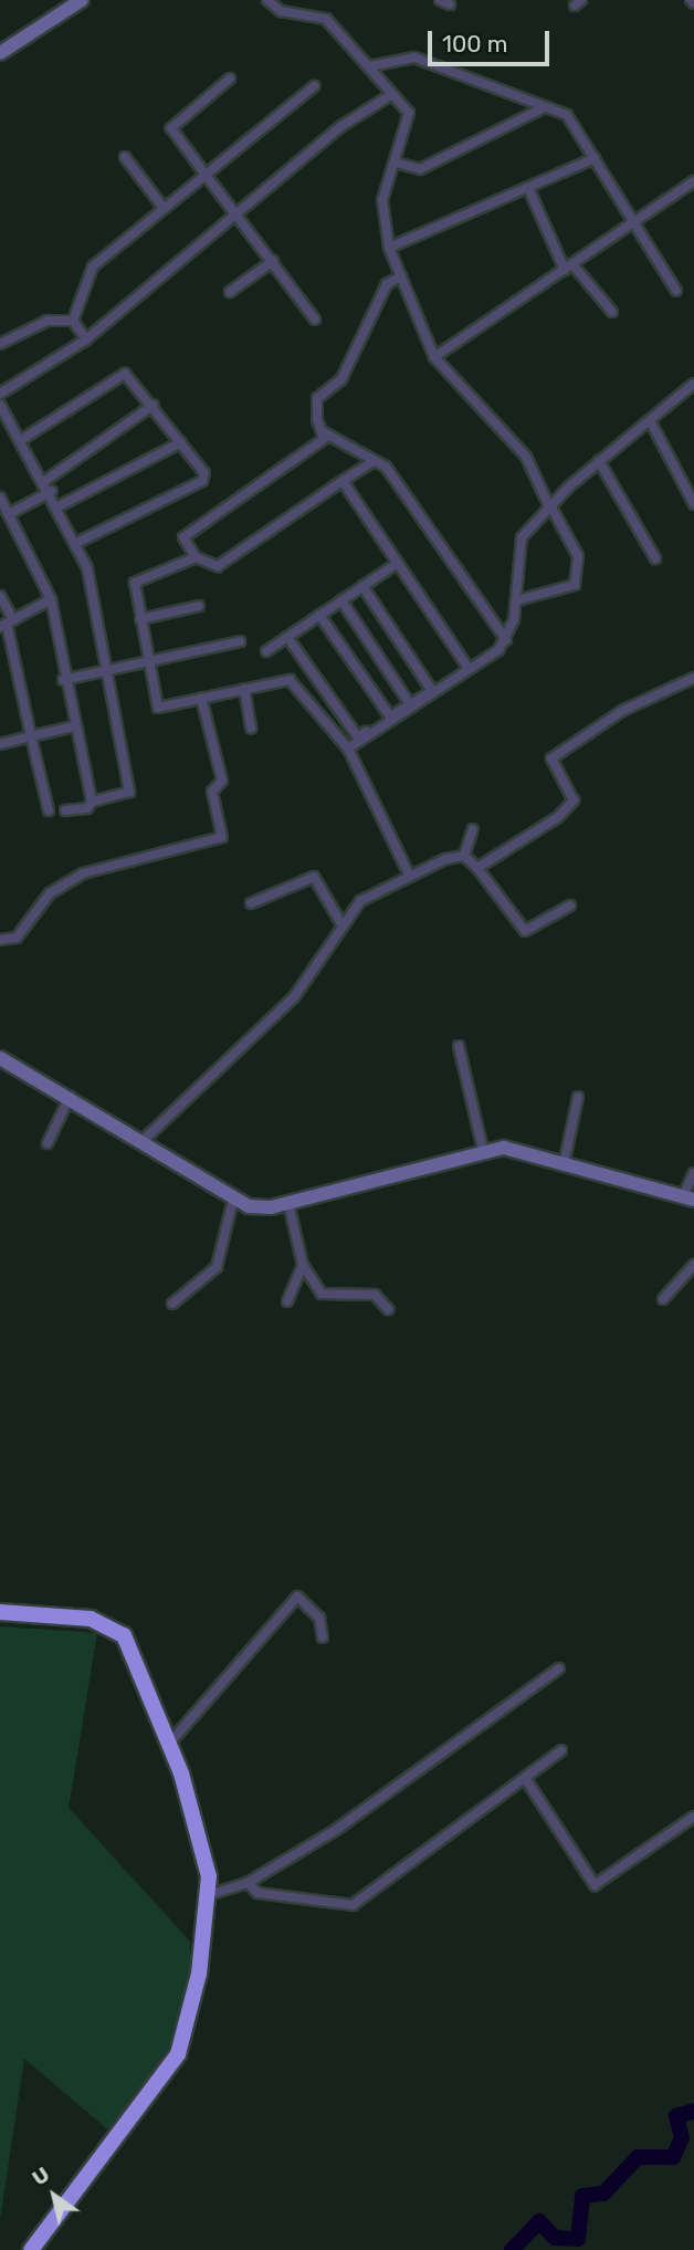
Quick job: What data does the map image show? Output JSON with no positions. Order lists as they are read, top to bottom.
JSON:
{
  "scale_bar": "100 m",
  "north": "top left"
}
